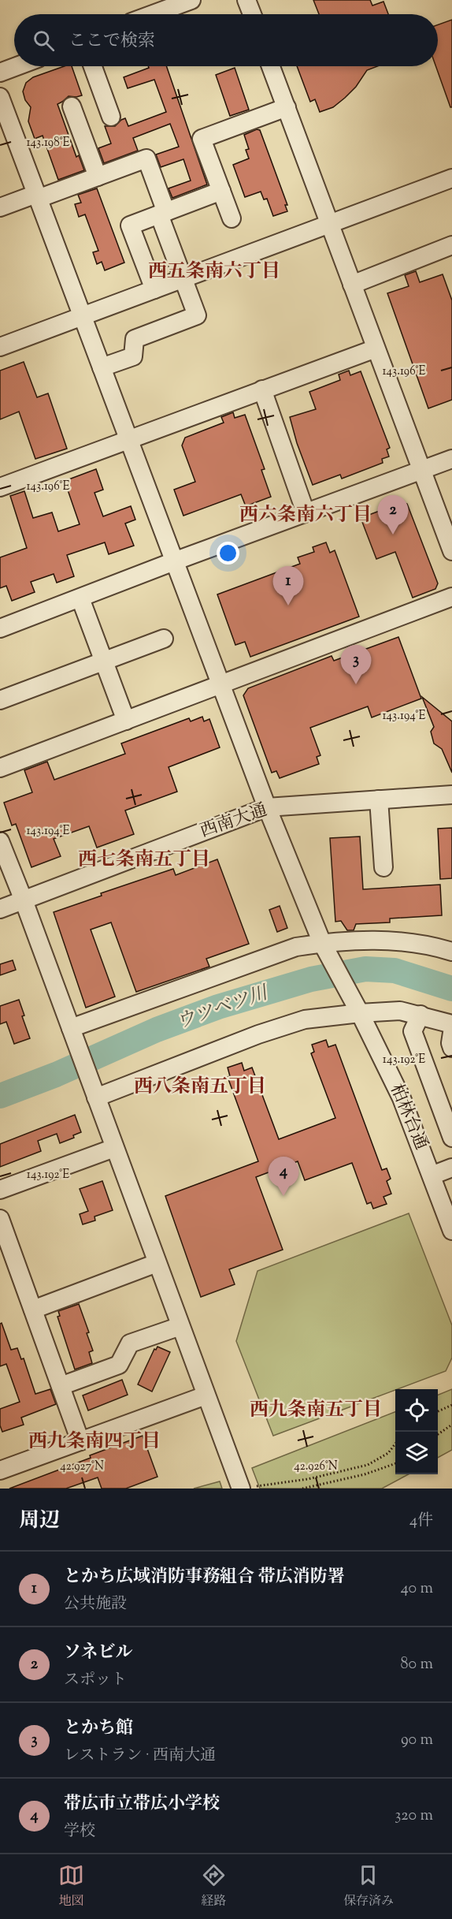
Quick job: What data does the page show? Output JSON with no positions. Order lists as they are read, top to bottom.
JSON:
{
  "streets": {
    "street": ["西南大通", "柏林台通"]
  },
  "crossings": [
    ["西南大通", "柏林台通"]
  ],
  "districts": [
    "西五条南六丁目",
    "西六条南六丁目",
    "西七条南五丁目",
    "西八条南五丁目",
    "西九条南五丁目",
    "西九条南四丁目"
  ],
  "water": ["ウツベツ川"],
  "page": {
    "search": "ここで検索",
    "pins": [
      "2",
      "1",
      "3",
      "4"
    ],
    "heading": ["周辺", "4件"],
    "list": [
      {
        "mark": "1",
        "name": "とかち広域消防事務組合 帯広消防署",
        "note": "公共施設",
        "value": "40 m"
      },
      {
        "mark": "2",
        "name": "ソネビル",
        "note": "スポット",
        "value": "80 m"
      },
      {
        "mark": "3",
        "name": "とかち館",
        "note": "レストラン · 西南大通",
        "value": "90 m"
      },
      {
        "mark": "4",
        "name": "帯広市立帯広小学校",
        "note": "学校",
        "value": "320 m"
      }
    ],
    "nav": ["地図", "経路", "保存済み"]
  },
  "coordinates": [
    "143.198°E",
    "143.196°E",
    "143.194°E",
    "143.192°E",
    "42.927°N",
    "42.926°N"
  ]
}
